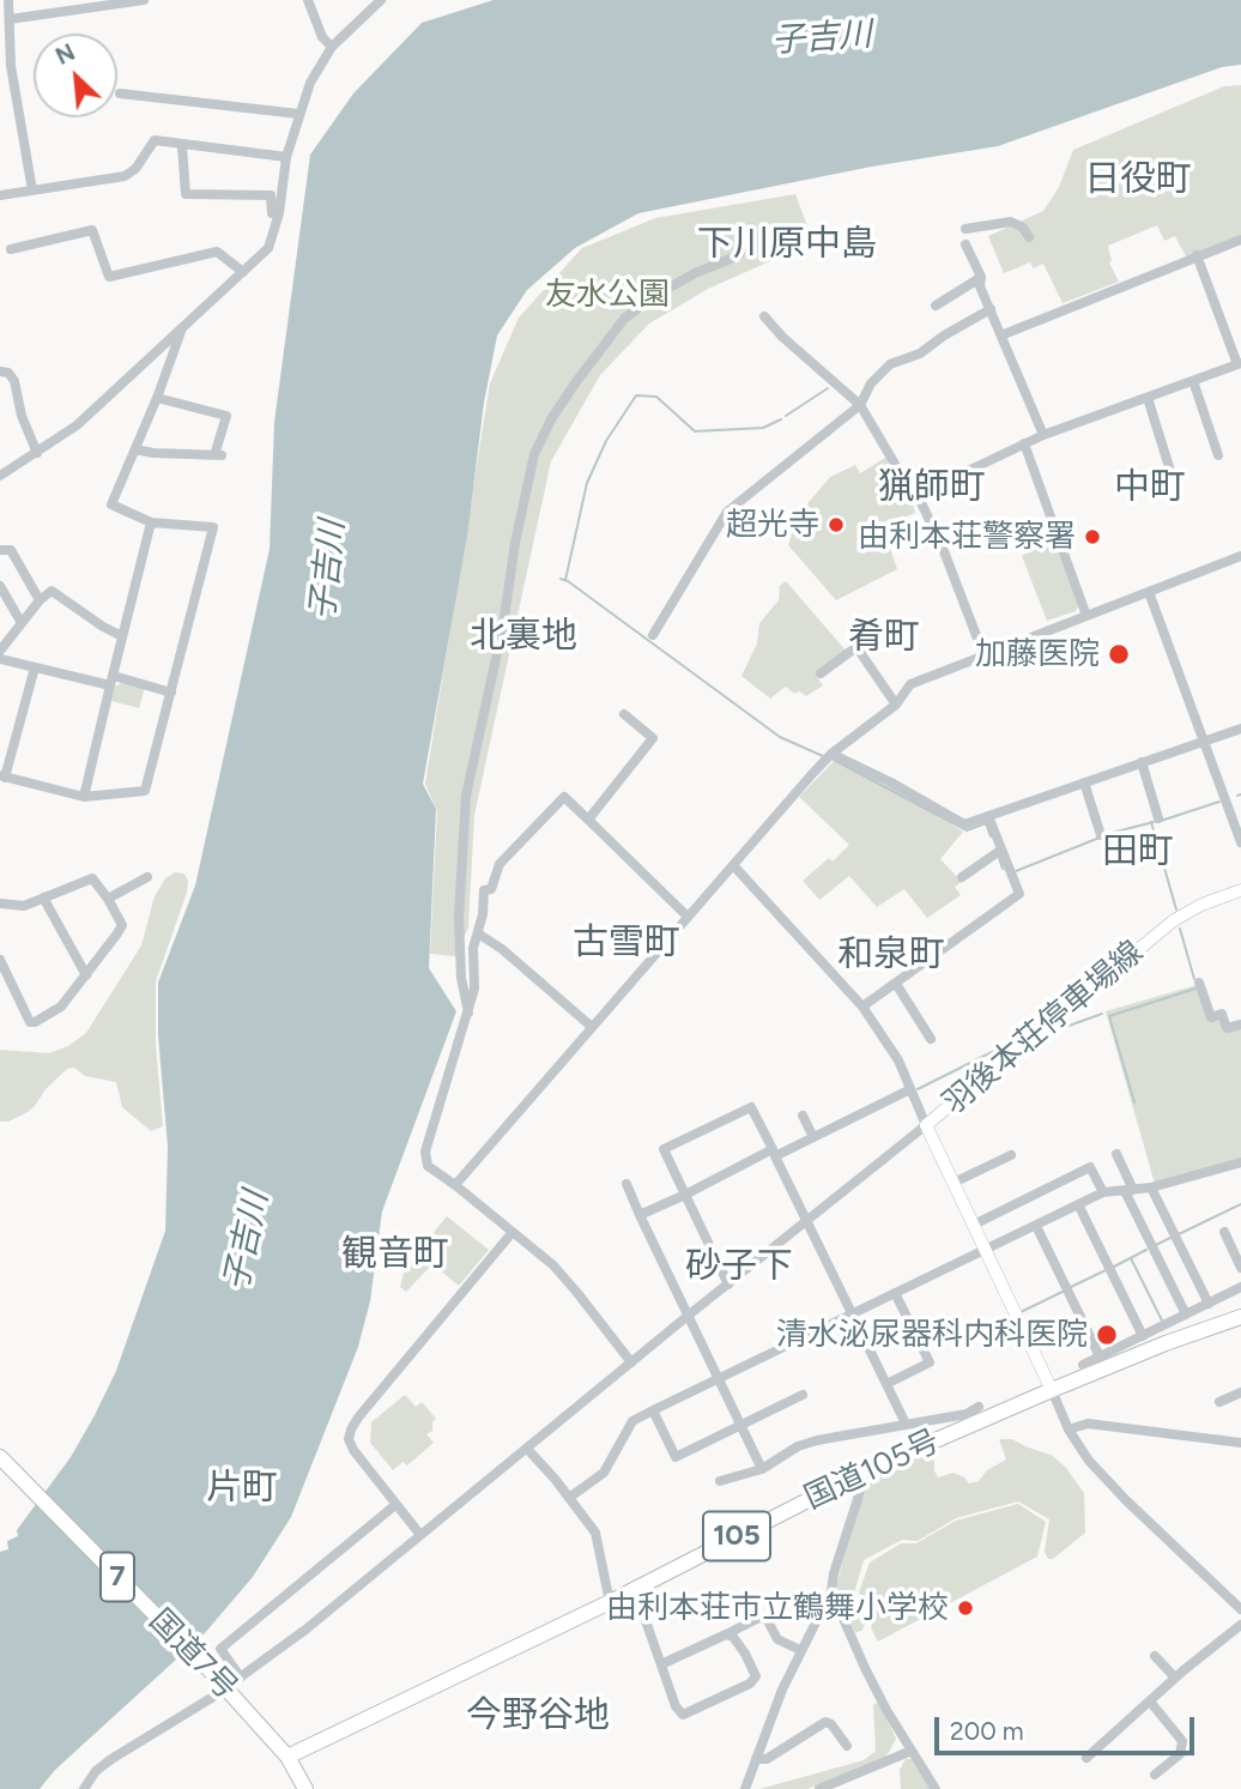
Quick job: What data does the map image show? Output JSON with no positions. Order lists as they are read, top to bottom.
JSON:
{
  "streets": {
    "highway": [
      "国道105号",
      "105",
      "7",
      "国道7号"
    ],
    "main road": ["羽後本荘停車場線"]
  },
  "crossings": [
    ["羽後本荘停車場線", "国道105号"],
    ["国道105号", "国道7号"]
  ],
  "districts": [
    "日役町",
    "下川原中島",
    "猟師町",
    "中町",
    "北裏地",
    "肴町",
    "田町",
    "古雪町",
    "和泉町",
    "観音町",
    "砂子下",
    "片町",
    "今野谷地"
  ],
  "water": ["子吉川"],
  "parks": ["友水公園"],
  "places": [
    "超光寺",
    "由利本荘警察署",
    "加藤医院",
    "清水泌尿器科内科医院",
    "由利本荘市立鶴舞小学校"
  ],
  "scale_bar": "200 m",
  "north": "top left"
}
